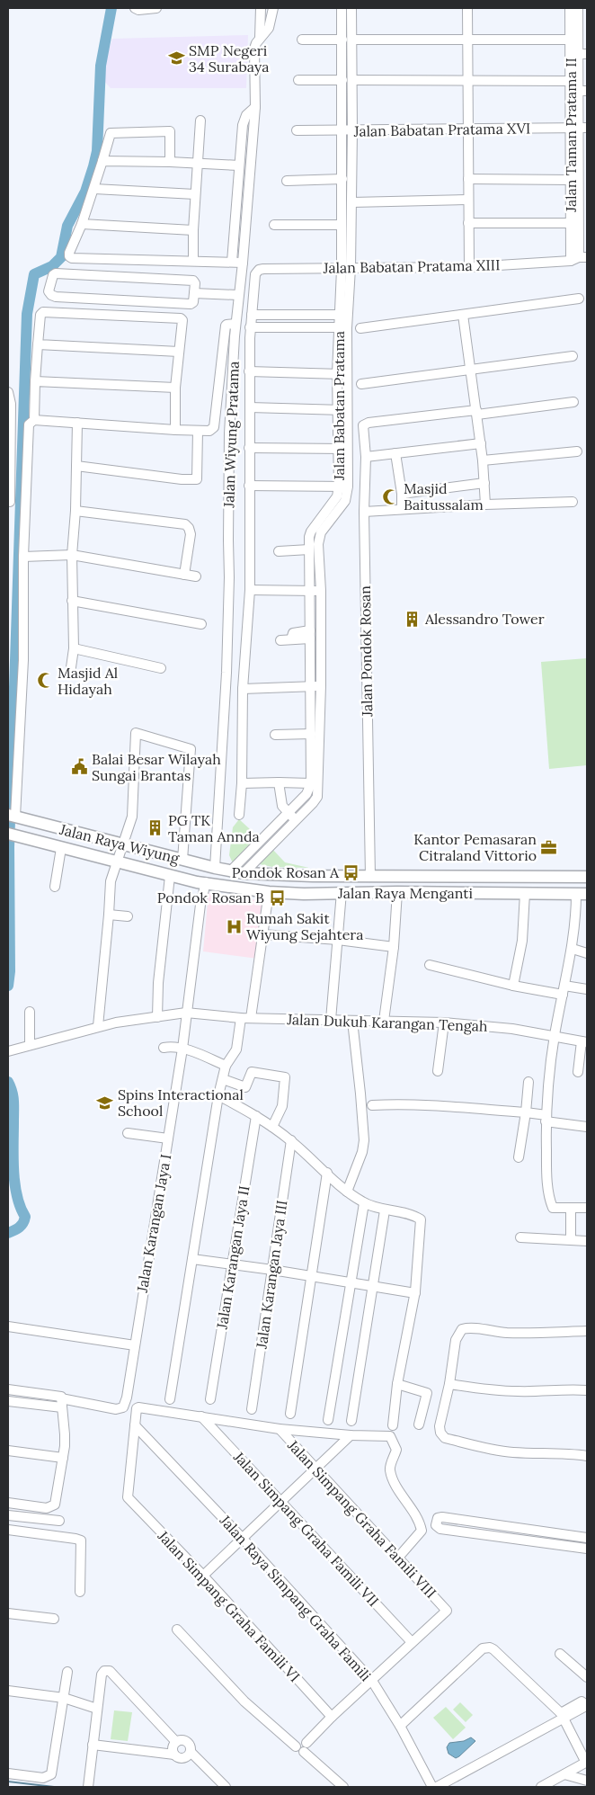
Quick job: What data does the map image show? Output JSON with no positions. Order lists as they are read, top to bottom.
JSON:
{
  "streets": {
    "main road": ["Jalan Raya Wiyung", "Jalan Raya Menganti"],
    "street": [
      "Jalan Babatan Pratama XVI",
      "Jalan Taman Pratama II",
      "Jalan Babatan Pratama XIII",
      "Jalan Babatan Pratama",
      "Jalan Wiyung Pratama",
      "Jalan Pondok Rosan",
      "Jalan Dukuh Karangan Tengah",
      "Jalan Karangan Jaya I",
      "Jalan Karangan Jaya II",
      "Jalan Karangan Jaya III",
      "Jalan Simpang Graha Famili VIII",
      "Jalan Simpang Graha Famili VII",
      "Jalan Raya Simpang Graha Famili",
      "Jalan Simpang Graha Famili VI"
    ]
  },
  "crossings": [
    ["Jalan Babatan Pratama XVI", "Jalan Taman Pratama II"],
    ["Jalan Babatan Pratama XVI", "Jalan Babatan Pratama"],
    ["Jalan Taman Pratama II", "Jalan Babatan Pratama XIII"],
    ["Jalan Babatan Pratama XIII", "Jalan Babatan Pratama"],
    ["Jalan Babatan Pratama XIII", "Jalan Wiyung Pratama"],
    ["Jalan Babatan Pratama", "Jalan Raya Wiyung"],
    ["Jalan Wiyung Pratama", "Jalan Raya Wiyung"],
    ["Jalan Pondok Rosan", "Jalan Raya Menganti"],
    ["Jalan Raya Wiyung", "Jalan Raya Menganti"],
    ["Jalan Raya Wiyung", "Jalan Karangan Jaya I"],
    ["Jalan Dukuh Karangan Tengah", "Jalan Karangan Jaya I"],
    ["Jalan Simpang Graha Famili VIII", "Jalan Simpang Graha Famili VII"],
    ["Jalan Raya Simpang Graha Famili", "Jalan Simpang Graha Famili VI"]
  ],
  "places": {
    "school or university": ["SMP Negeri 34 Surabaya", "Spins Interactional School"],
    "mosque": ["Masjid Baitussalam", "Masjid Al Hidayah"],
    "building": ["Alessandro Tower", "PG TK Taman Annda"],
    "public building": ["Balai Besar Wilayah Sungai Brantas"],
    "office": ["Kantor Pemasaran Citraland Vittorio"],
    "bus stop": ["Pondok Rosan A", "Pondok Rosan B"],
    "hospital": ["Rumah Sakit Wiyung Sejahtera"]
  }
}
